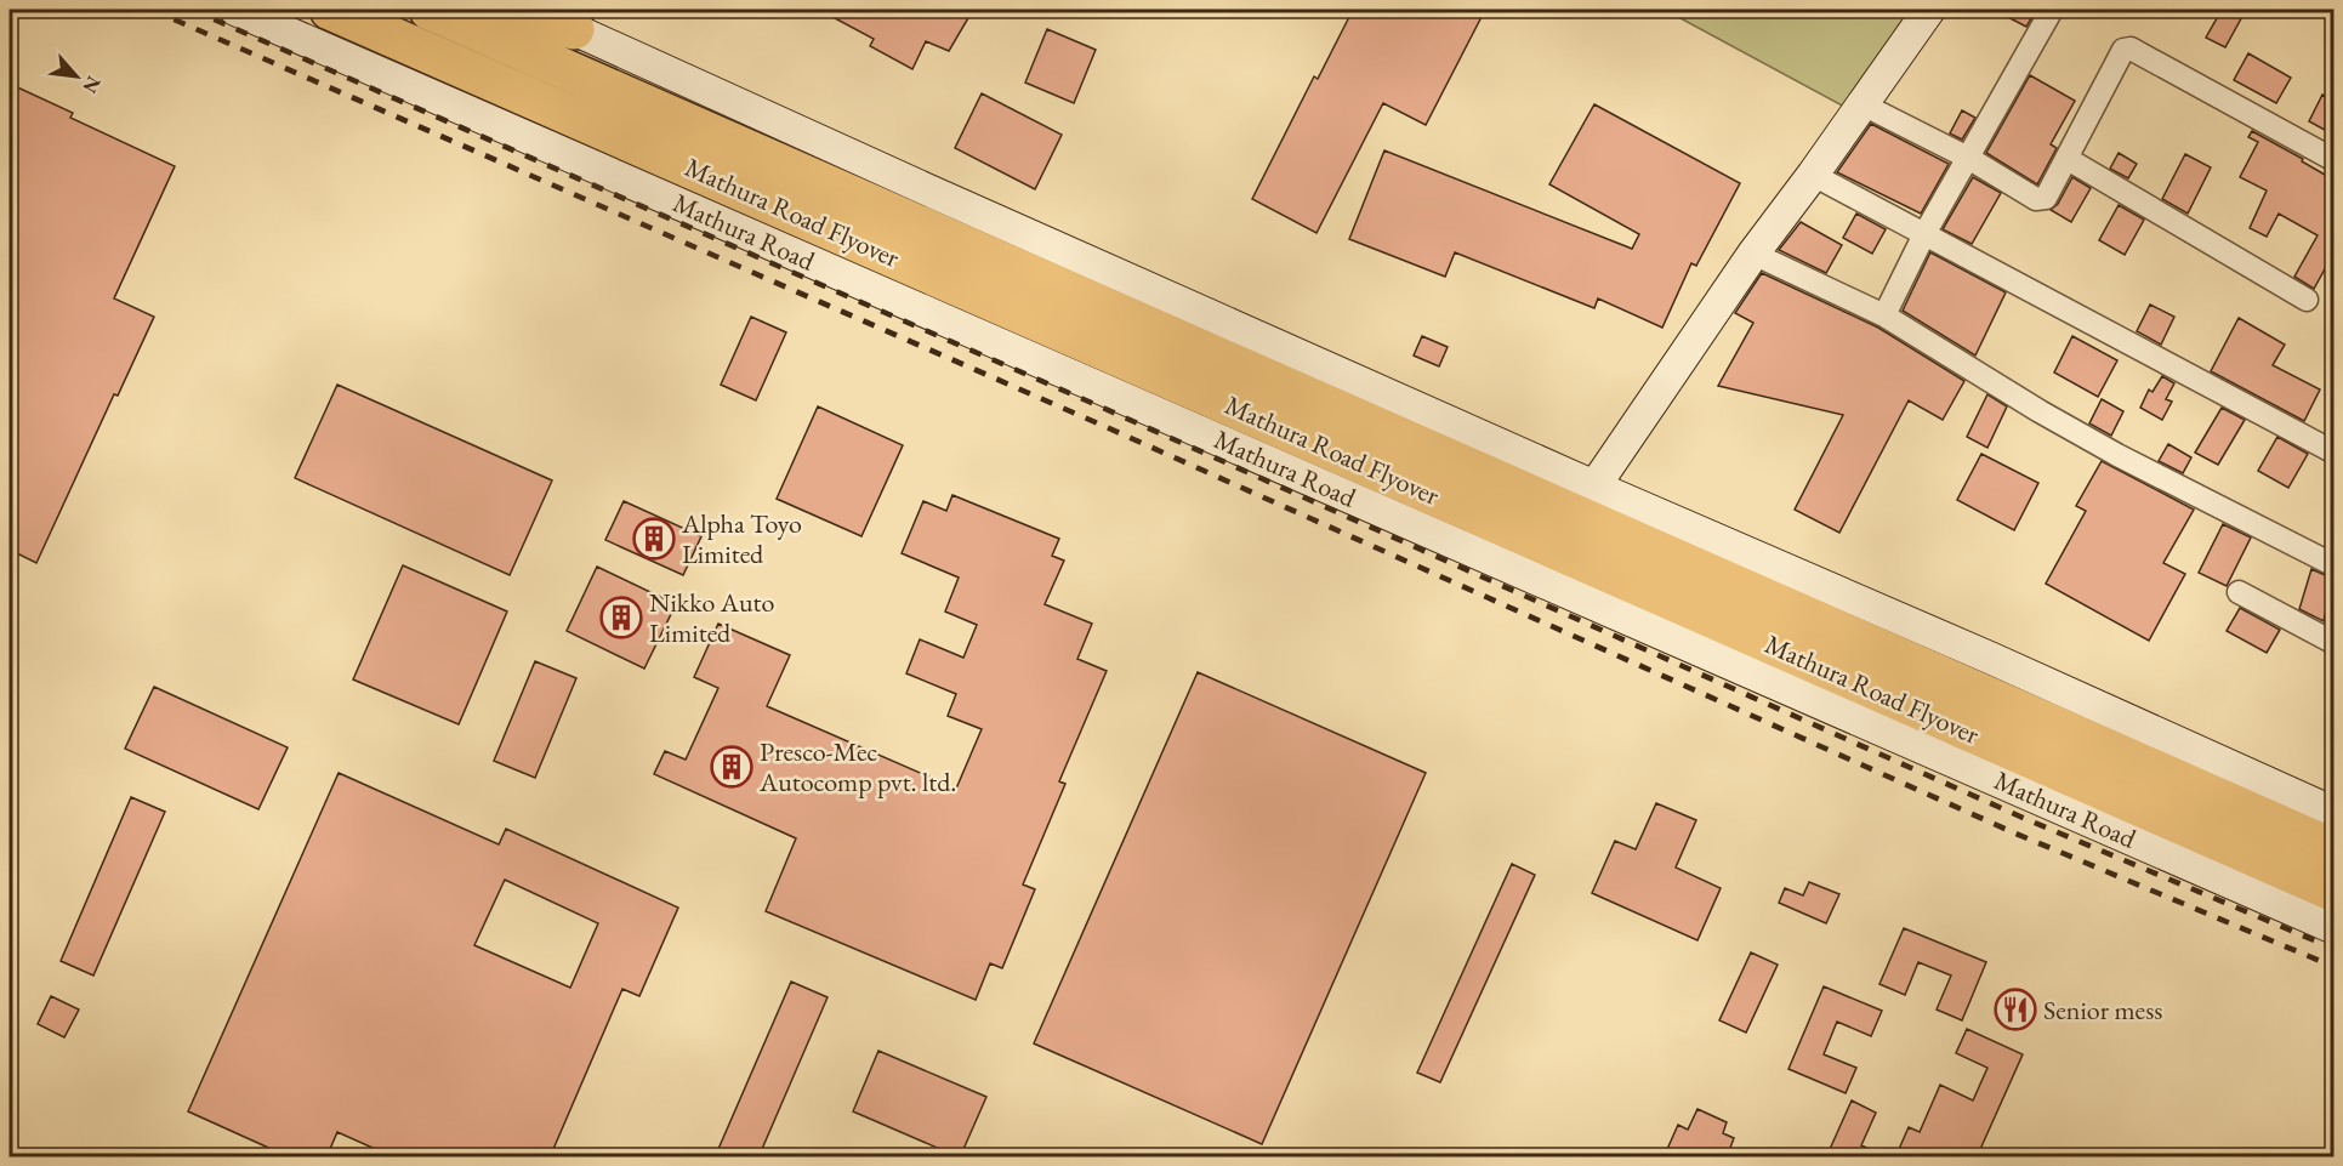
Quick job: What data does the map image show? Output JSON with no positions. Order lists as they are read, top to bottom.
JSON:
{
  "streets": {
    "highway": ["Mathura Road Flyover"],
    "main road": ["Mathura Road"]
  },
  "places": {
    "building": ["Alpha Toyo Limited", "Nikko Auto Limited", "Presco-Mec Autocomp pvt. ltd."],
    "restaurant": ["Senior mess"]
  },
  "north": "bottom right"
}
